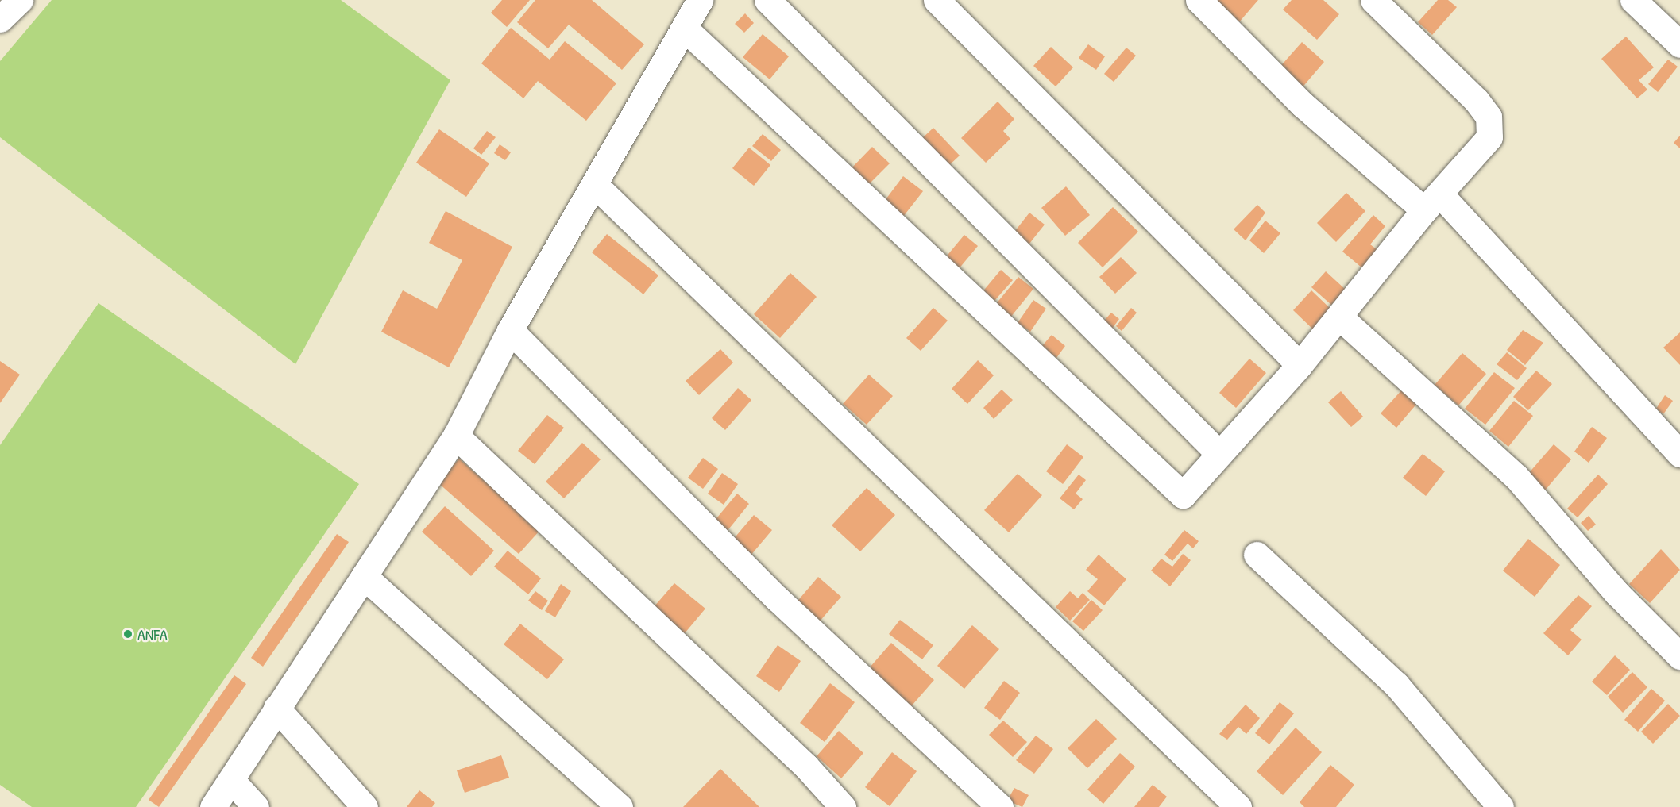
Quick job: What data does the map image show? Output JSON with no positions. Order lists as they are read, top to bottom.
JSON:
{
  "places": ["ANFA"]
}
